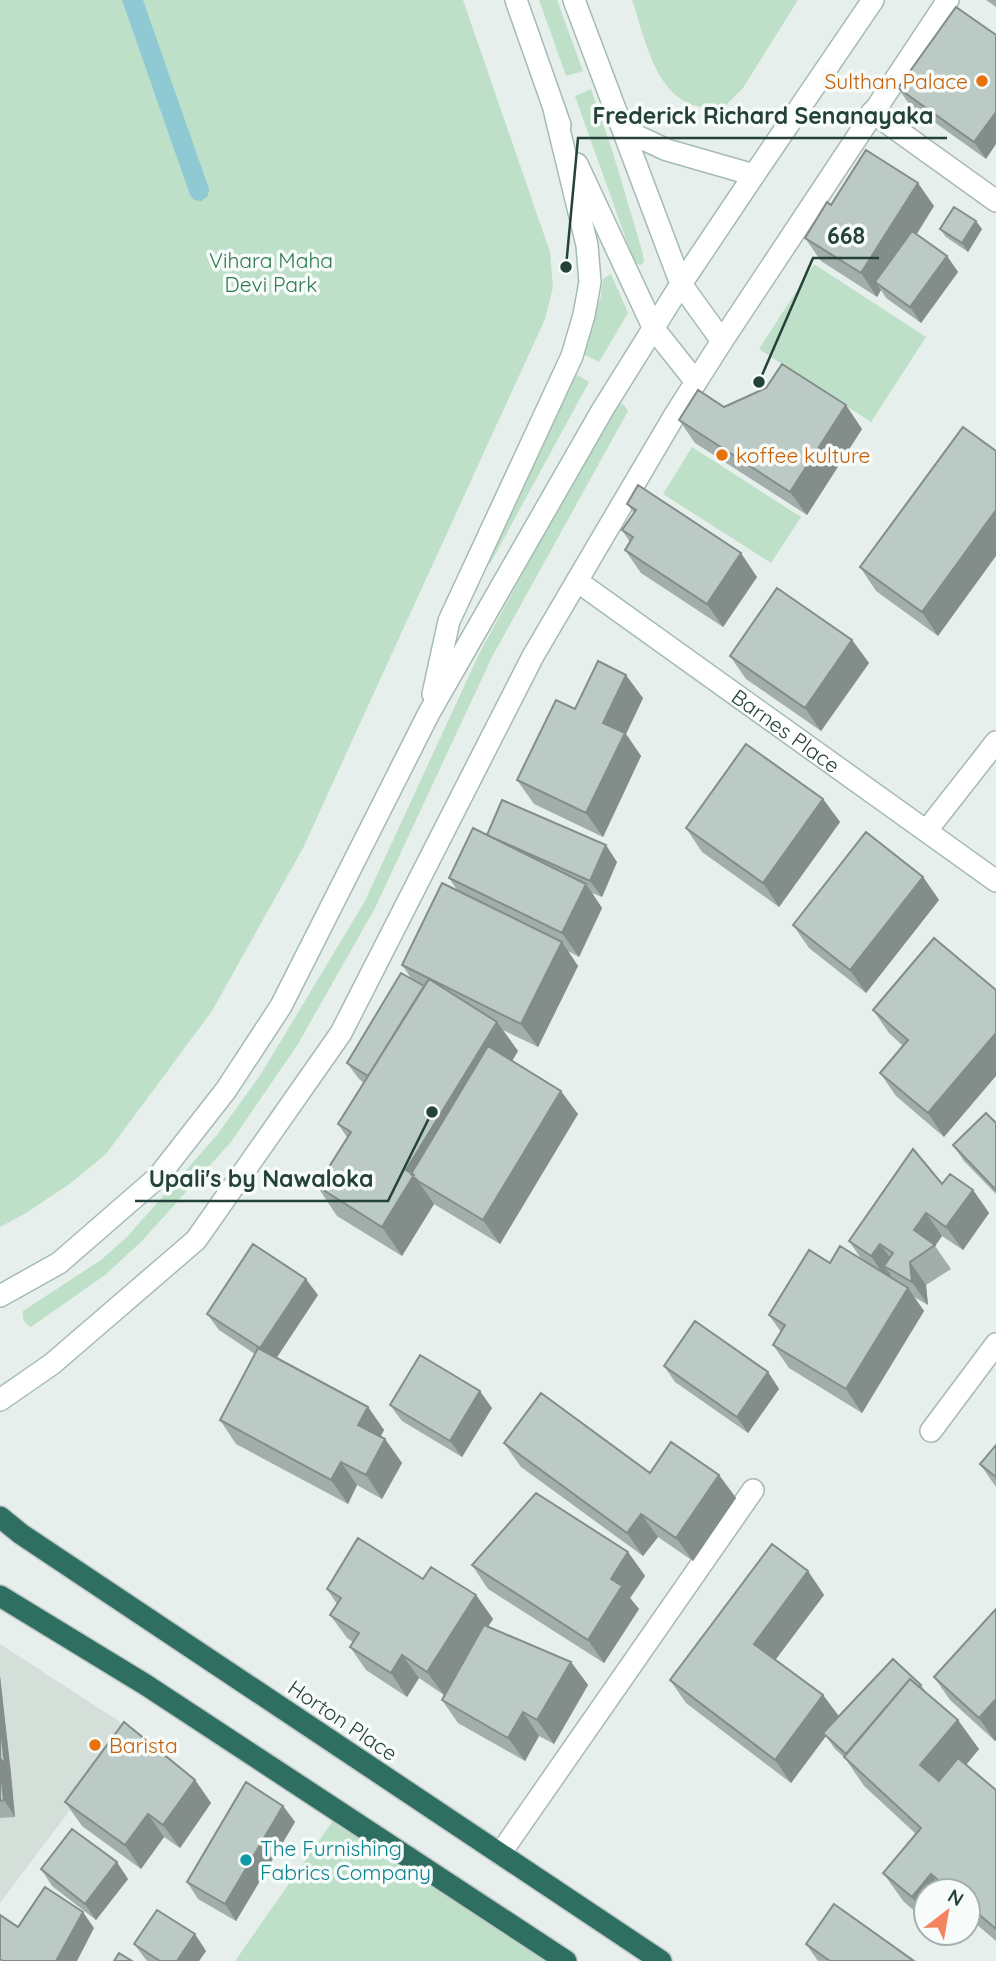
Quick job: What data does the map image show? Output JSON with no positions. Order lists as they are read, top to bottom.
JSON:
{
  "streets": {
    "highway": ["Horton Place"],
    "main road": ["Barnes Place"]
  },
  "parks": ["Vihara Maha Devi Park"],
  "places": [
    "Sulthan Palace",
    "Frederick Richard Senanayaka",
    "668",
    "koffee kulture",
    "Upali's by Nawaloka",
    "Barista",
    "The Furnishing Fabrics Company"
  ],
  "north": "top right"
}
